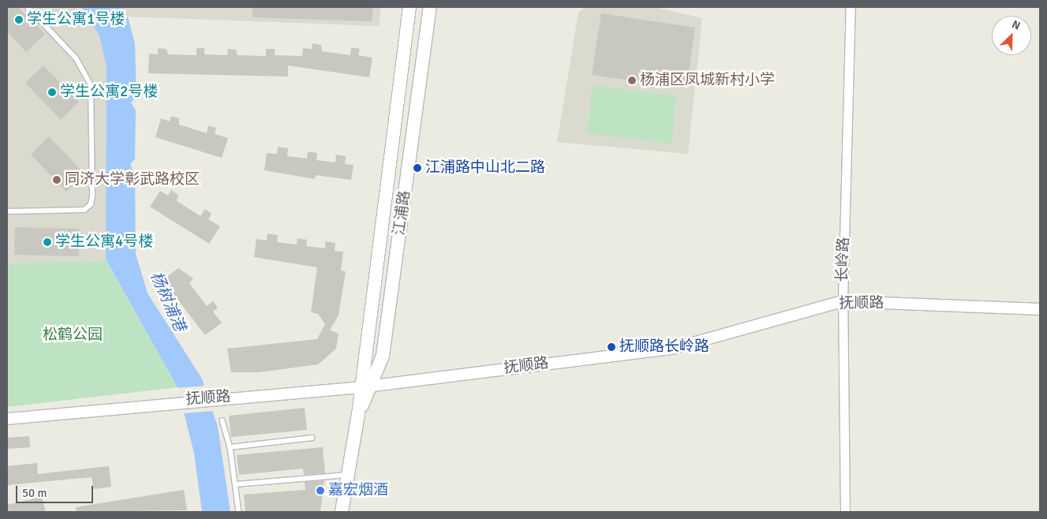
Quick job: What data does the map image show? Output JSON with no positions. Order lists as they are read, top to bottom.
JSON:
{
  "streets": {
    "main road": ["江浦路"],
    "street": ["长岭路", "抚顺路"]
  },
  "crossings": [
    ["江浦路", "抚顺路"],
    ["长岭路", "抚顺路"]
  ],
  "water": ["杨树浦港"],
  "parks": ["松鹤公园"],
  "places": [
    "学生公寓1号楼",
    "杨浦区凤城新村小学",
    "学生公寓2号楼",
    "江浦路中山北二路",
    "同济大学彰武路校区",
    "学生公寓4号楼",
    "抚顺路长岭路",
    "嘉宏烟酒"
  ],
  "scale_bar": "50 m",
  "north": "top right"
}
